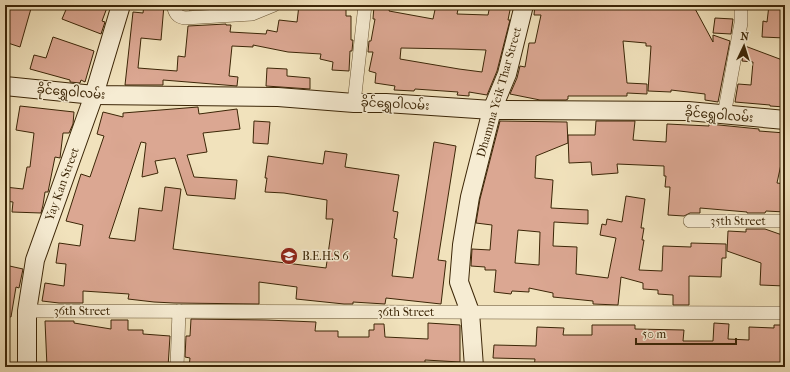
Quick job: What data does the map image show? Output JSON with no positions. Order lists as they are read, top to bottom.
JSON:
{
  "streets": {
    "street": [
      "ခိုင်ရွှေဝါလမ်း",
      "Dhamma Yeik Thar Street",
      "Yay Kan Street",
      "35th Street",
      "36th Street"
    ]
  },
  "crossings": [
    ["ခိုင်ရွှေဝါလမ်း", "Dhamma Yeik Thar Street"],
    ["ခိုင်ရွှေဝါလမ်း", "Yay Kan Street"],
    ["Dhamma Yeik Thar Street", "36th Street"],
    ["Yay Kan Street", "36th Street"]
  ],
  "places": {
    "school or university": ["B.E.H.S 6"]
  },
  "scale_bar": "50 m",
  "north": "top"
}
